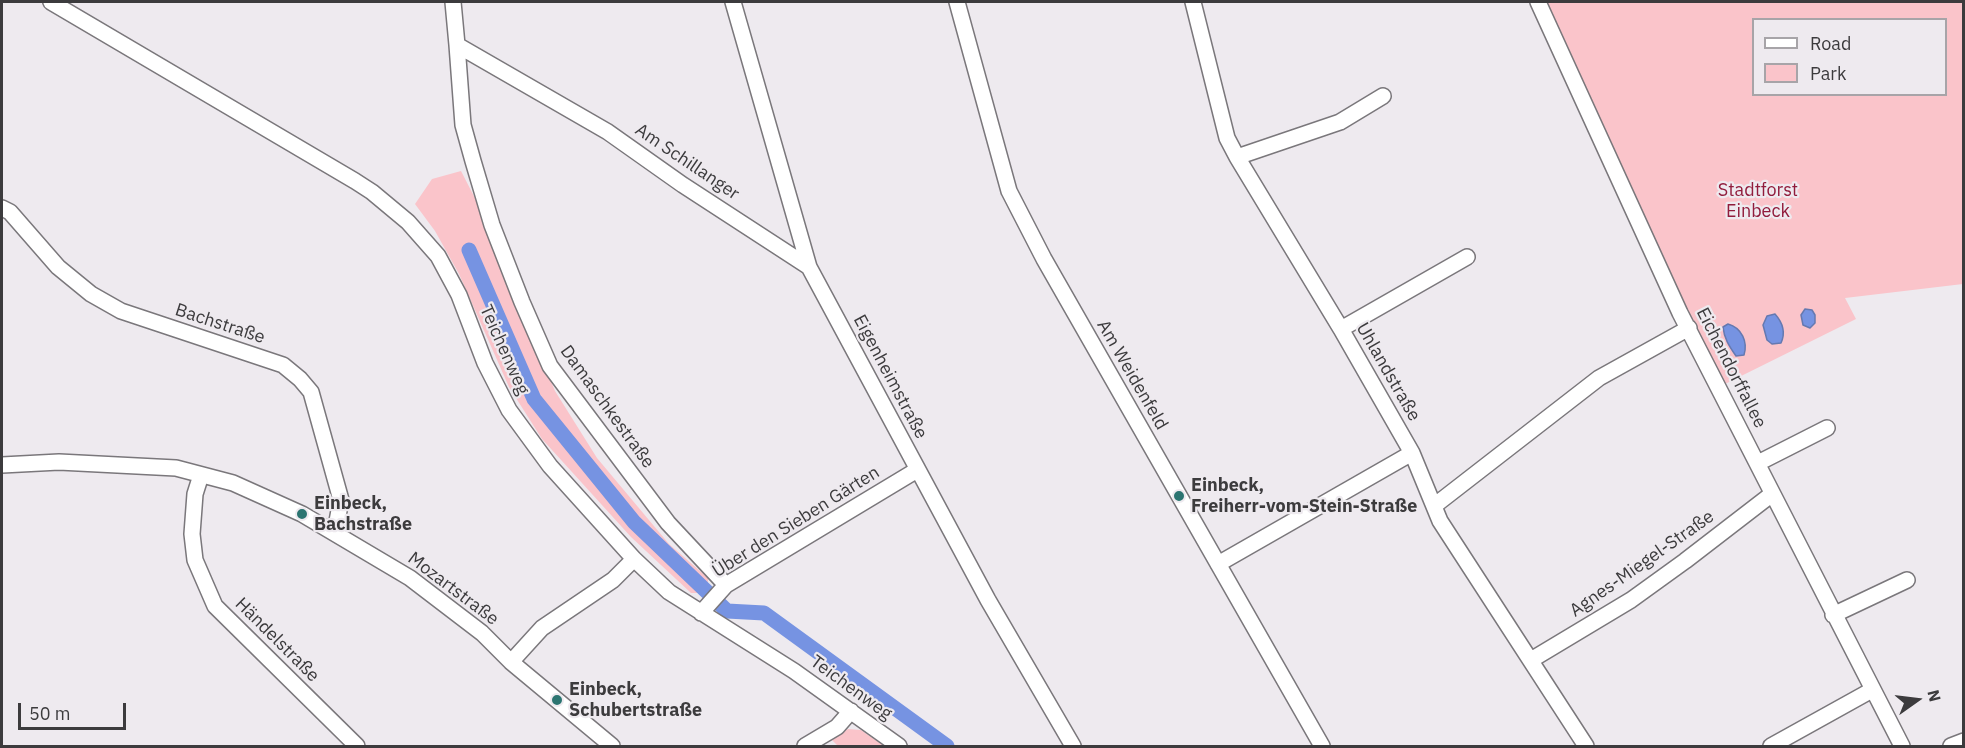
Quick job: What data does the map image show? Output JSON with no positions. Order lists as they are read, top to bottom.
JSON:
{
  "streets": {
    "street": [
      "Am Schillanger",
      "Bachstraße",
      "Teichenweg",
      "Eichendorffallee",
      "Uhlandstraße",
      "Am Weidenfeld",
      "Eigenheimstraße",
      "Damaschkestraße",
      "Über den Sieben Gärten",
      "Agnes-Miegel-Straße",
      "Mozartstraße",
      "Händelstraße"
    ]
  },
  "crossings": [
    ["Am Schillanger", "Eigenheimstraße"],
    ["Am Schillanger", "Damaschkestraße"],
    ["Bachstraße", "Mozartstraße"],
    ["Teichenweg", "Über den Sieben Gärten"],
    ["Eichendorffallee", "Agnes-Miegel-Straße"],
    ["Uhlandstraße", "Agnes-Miegel-Straße"],
    ["Eigenheimstraße", "Über den Sieben Gärten"],
    ["Damaschkestraße", "Über den Sieben Gärten"],
    ["Mozartstraße", "Händelstraße"]
  ],
  "parks": ["Stadtforst Einbeck"],
  "places": ["Einbeck, Freiherr-vom-Stein-Straße", "Einbeck, Bachstraße", "Einbeck, Schubertstraße"],
  "legend": ["Road", "Park"],
  "scale_bar": "50 m",
  "north": "right"
}
